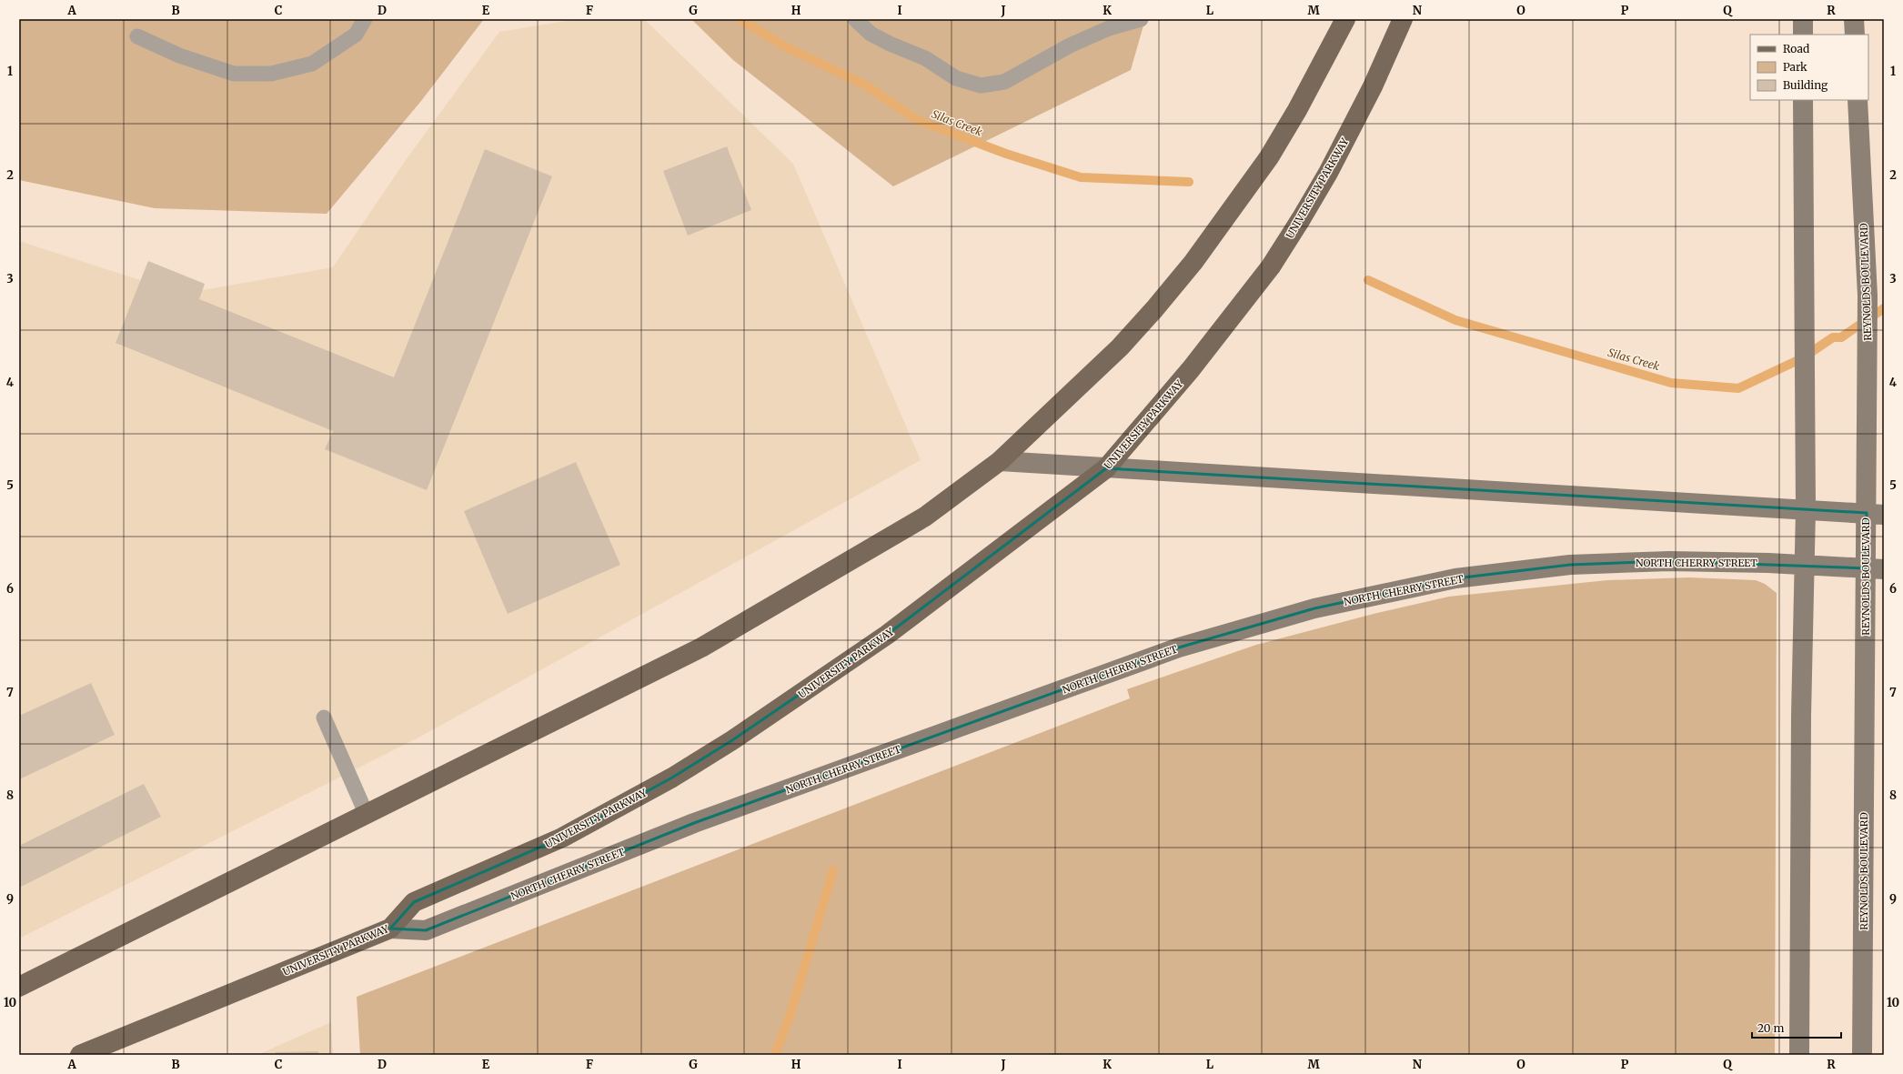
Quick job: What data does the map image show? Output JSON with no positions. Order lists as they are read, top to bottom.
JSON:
{
  "streets": {
    "main road": ["UNIVERSITY PARKWAY", "REYNOLDS BOULEVARD", "NORTH CHERRY STREET"]
  },
  "crossings": [
    ["UNIVERSITY PARKWAY", "NORTH CHERRY STREET"],
    ["REYNOLDS BOULEVARD", "NORTH CHERRY STREET"]
  ],
  "water": ["Silas Creek"],
  "legend": ["Road", "Park", "Building"],
  "scale_bar": "20 m",
  "grid": {
    "columns": [
      "A",
      "B",
      "C",
      "D",
      "E",
      "F",
      "G",
      "H",
      "I",
      "J",
      "K",
      "L",
      "M",
      "N",
      "O",
      "P",
      "Q",
      "R"
    ],
    "rows": [
      "1",
      "2",
      "3",
      "4",
      "5",
      "6",
      "7",
      "8",
      "9",
      "10"
    ]
  }
}
